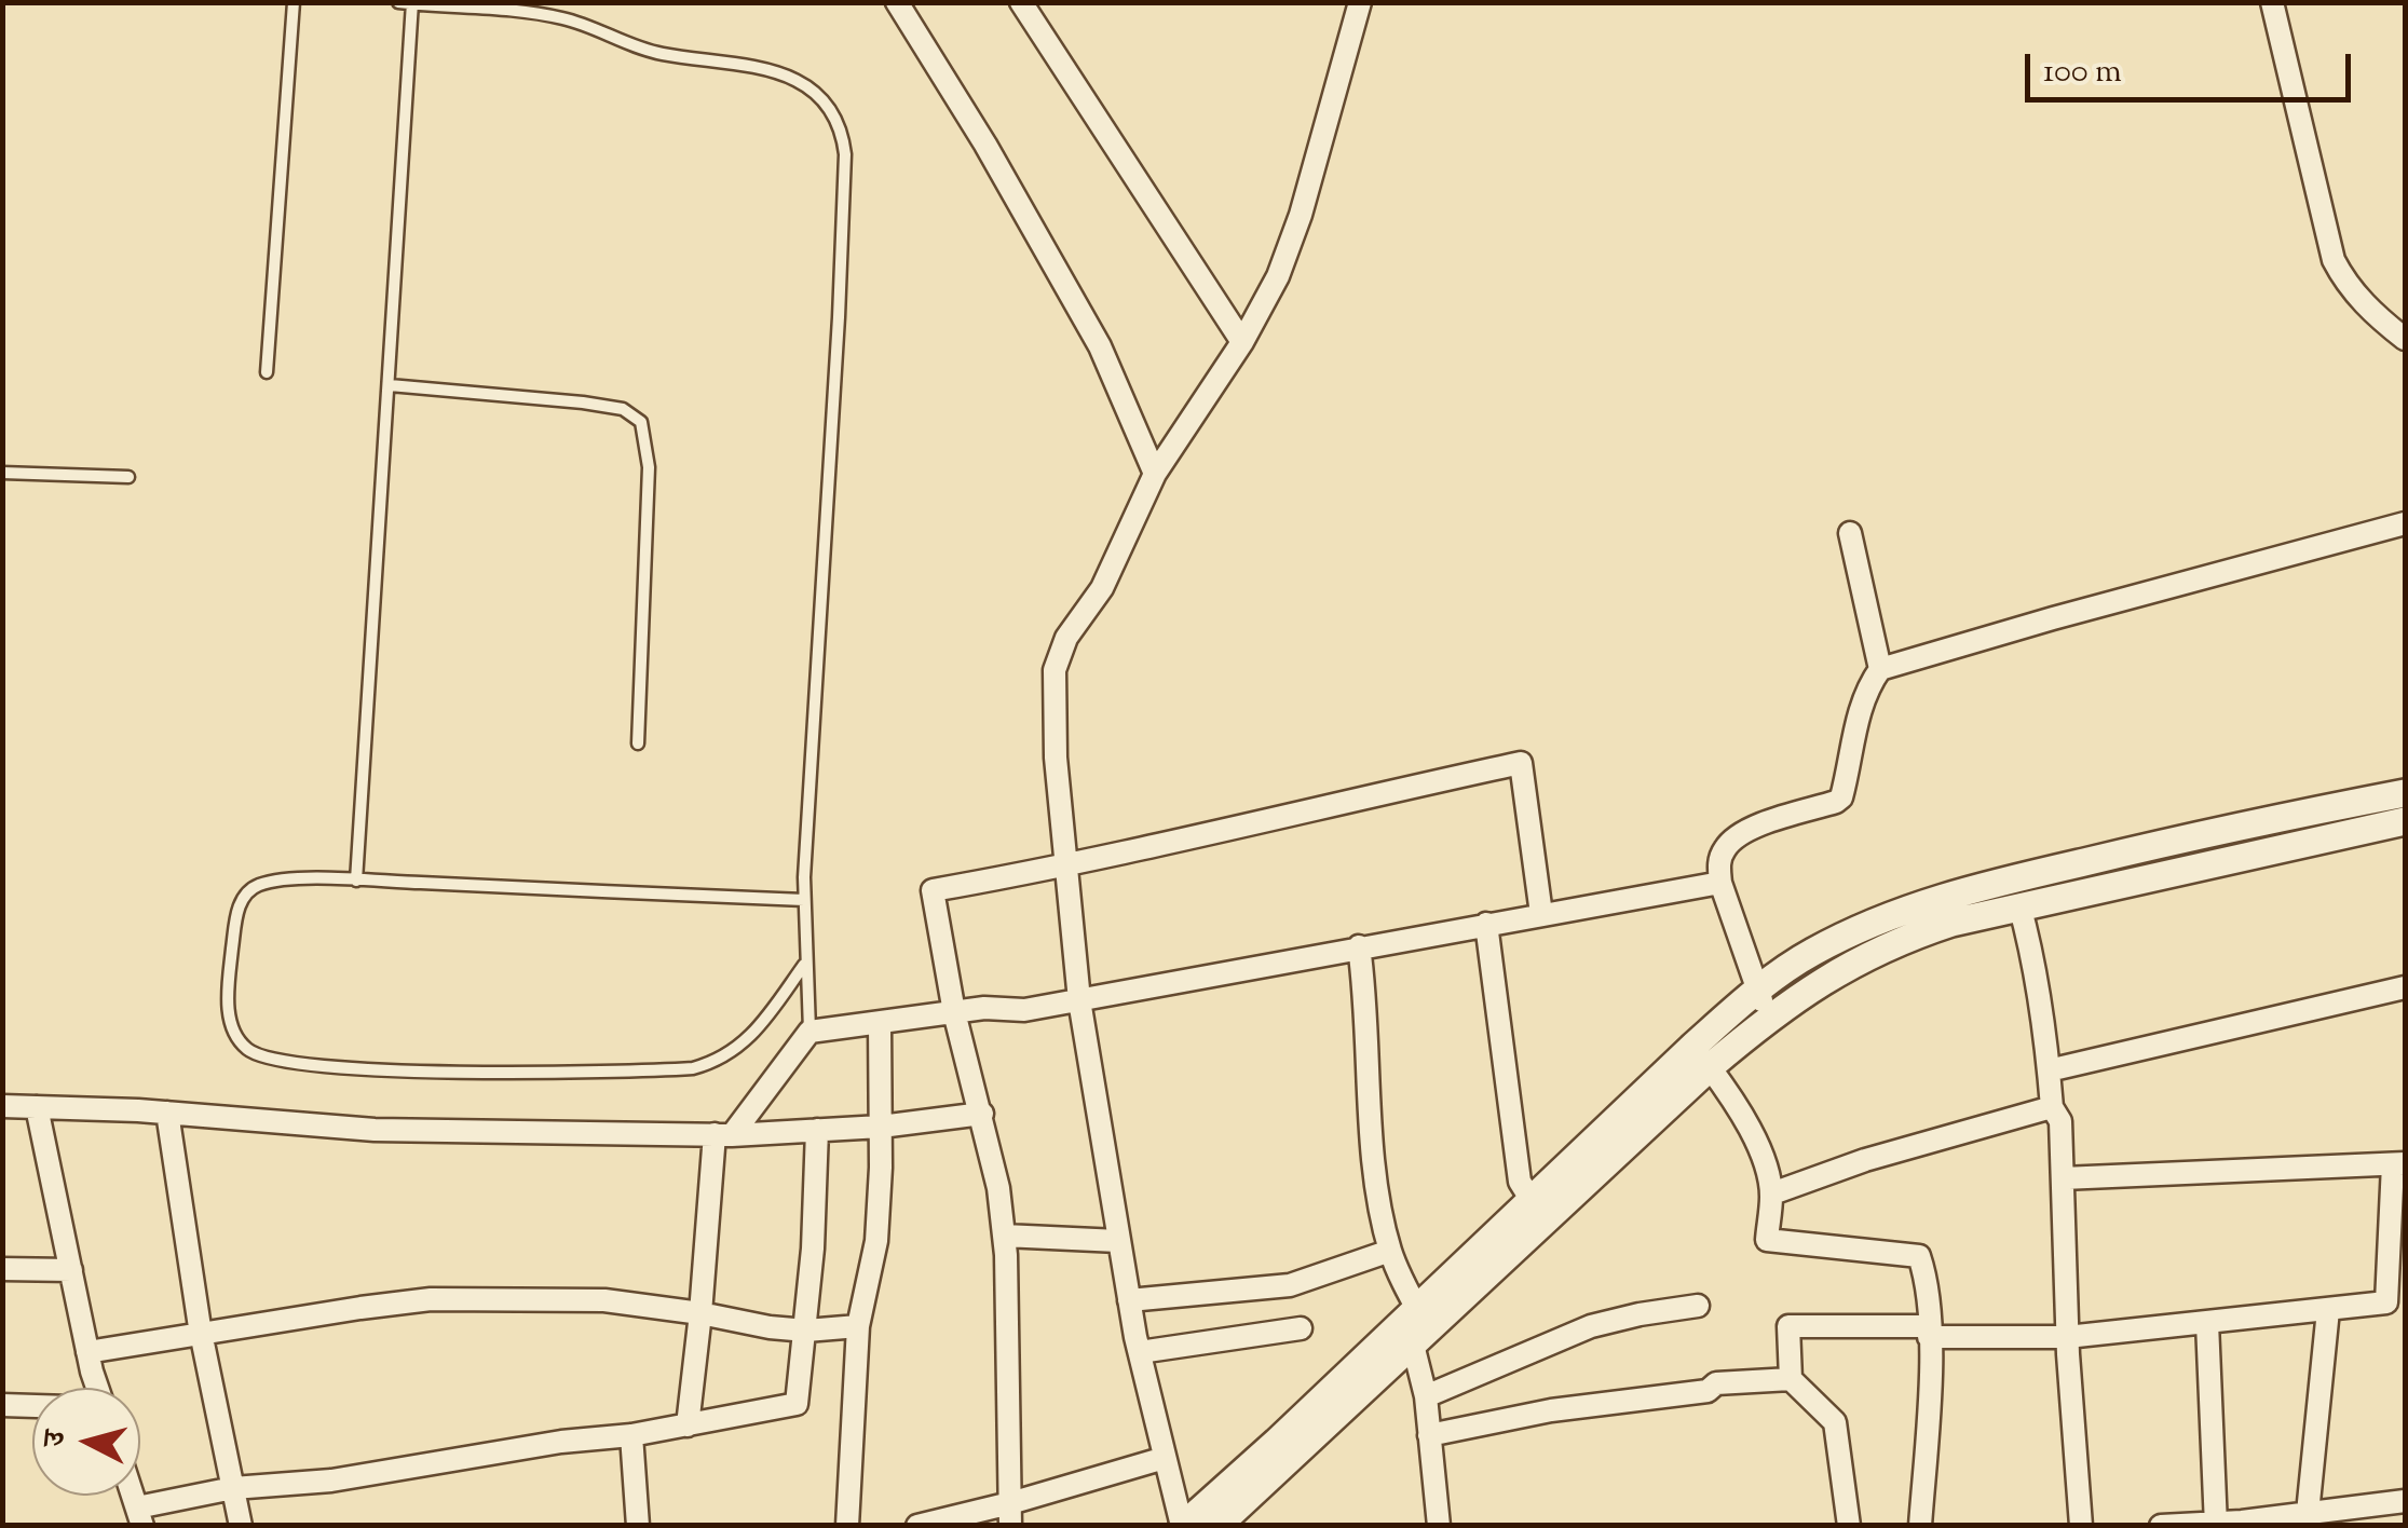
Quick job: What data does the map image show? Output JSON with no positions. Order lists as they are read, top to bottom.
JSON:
{
  "scale_bar": "100 m",
  "north": "left"
}
